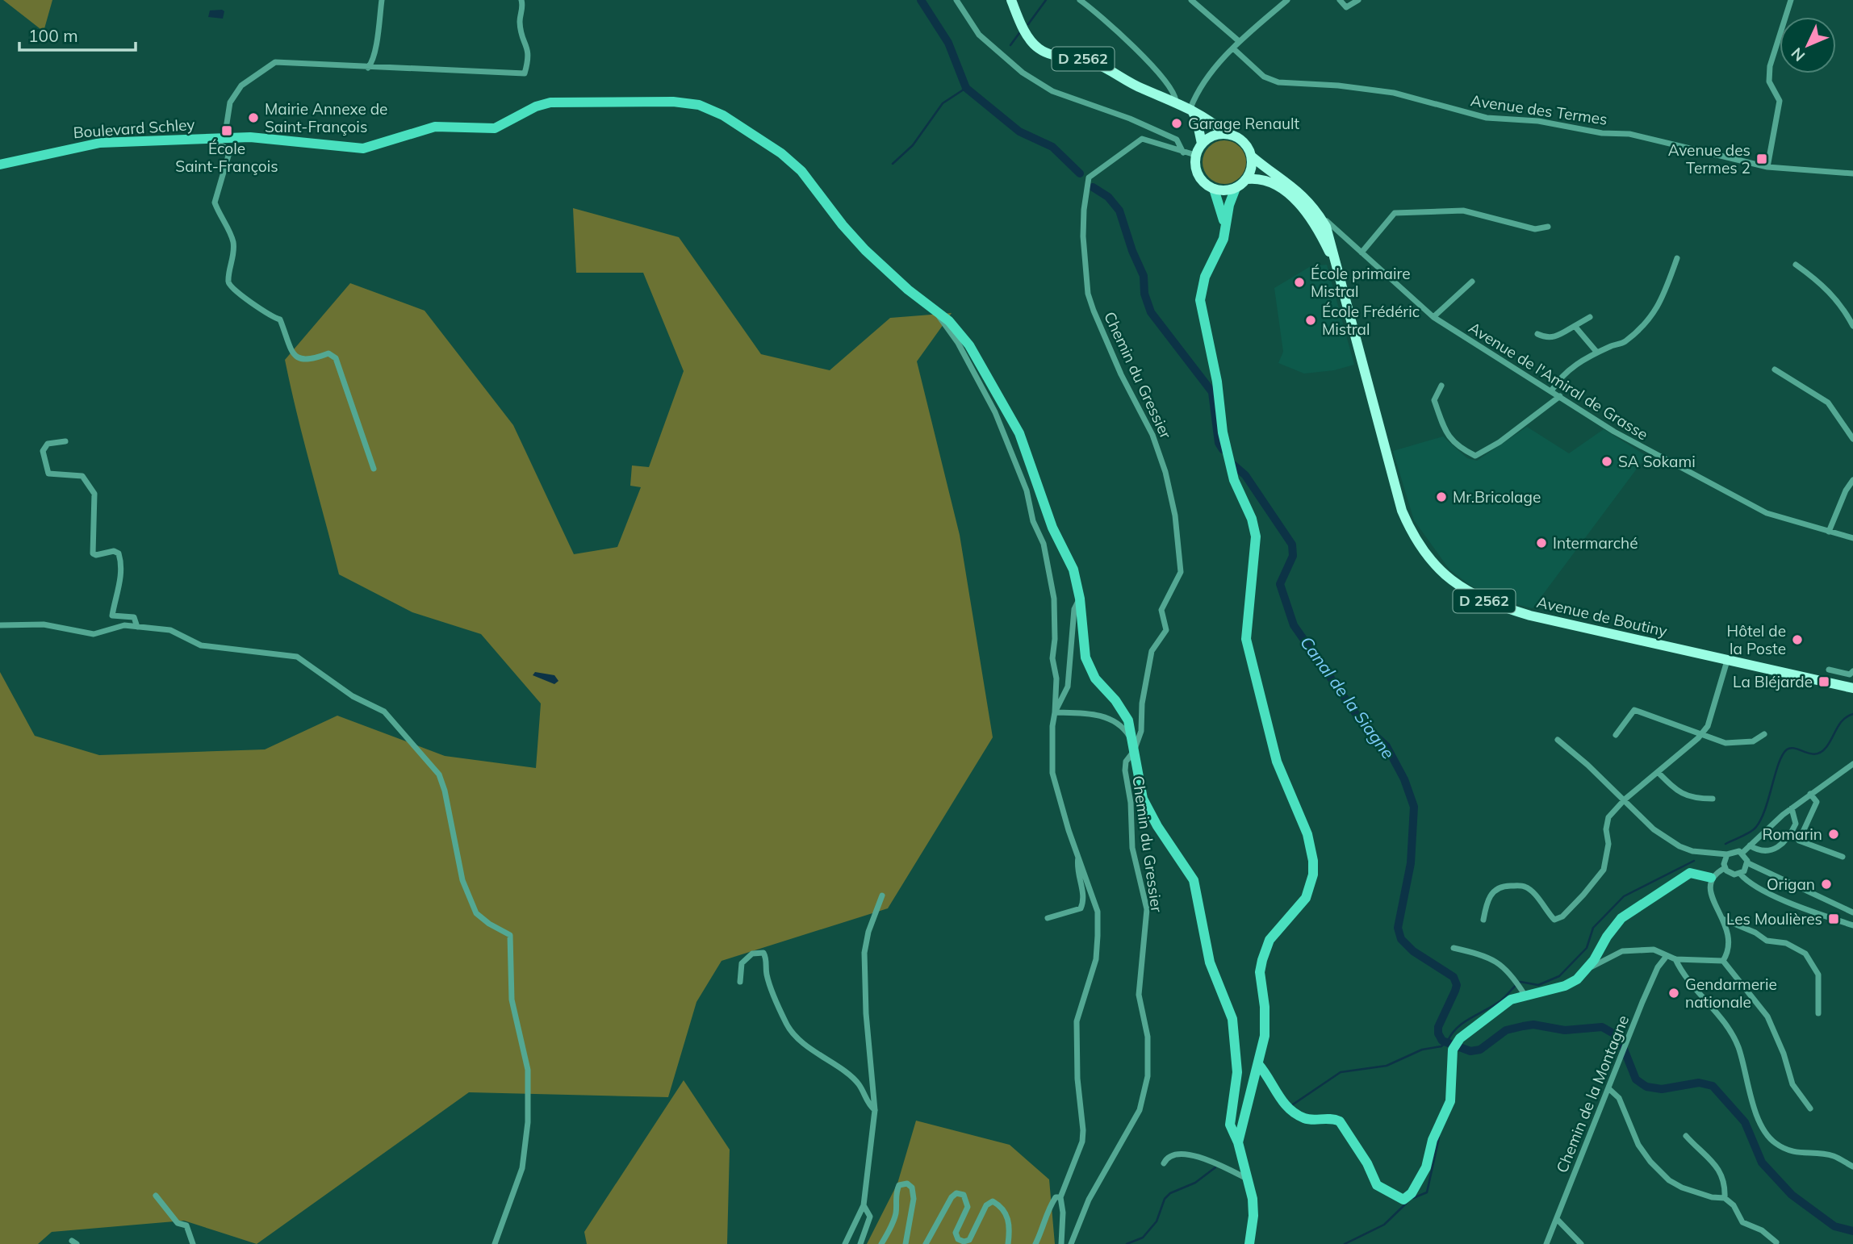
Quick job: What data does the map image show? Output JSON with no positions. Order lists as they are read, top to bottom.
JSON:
{
  "streets": {
    "main road": ["D 2562", "Boulevard Schley", "Avenue de Boutiny"],
    "street": [
      "Avenue des Termes",
      "Chemin du Gressier",
      "Avenue de l'Amiral de Grasse",
      "Chemin de la Montagne"
    ]
  },
  "crossings": [
    ["D 2562", "Chemin du Gressier"],
    ["D 2562", "Avenue de Boutiny"],
    ["Boulevard Schley", "Chemin du Gressier"],
    ["Chemin du Gressier", "Avenue de Boutiny"],
    ["Avenue de l'Amiral de Grasse", "Avenue de Boutiny"]
  ],
  "water": ["Canal de la Siagne"],
  "places": {
    "other": [
      "Mairie Annexe de Saint-François",
      "Garage Renault",
      "École primaire Mistral",
      "École Frédéric Mistral",
      "SA Sokami",
      "Mr.Bricolage",
      "Intermarché",
      "Hôtel de la Poste",
      "Romarin",
      "Origan",
      "Gendarmerie nationale"
    ],
    "transit": [
      "École Saint-François",
      "Avenue des Termes 2",
      "La Bléjarde",
      "Les Moulières"
    ]
  },
  "scale_bar": "100 m",
  "north": "bottom left"
}
